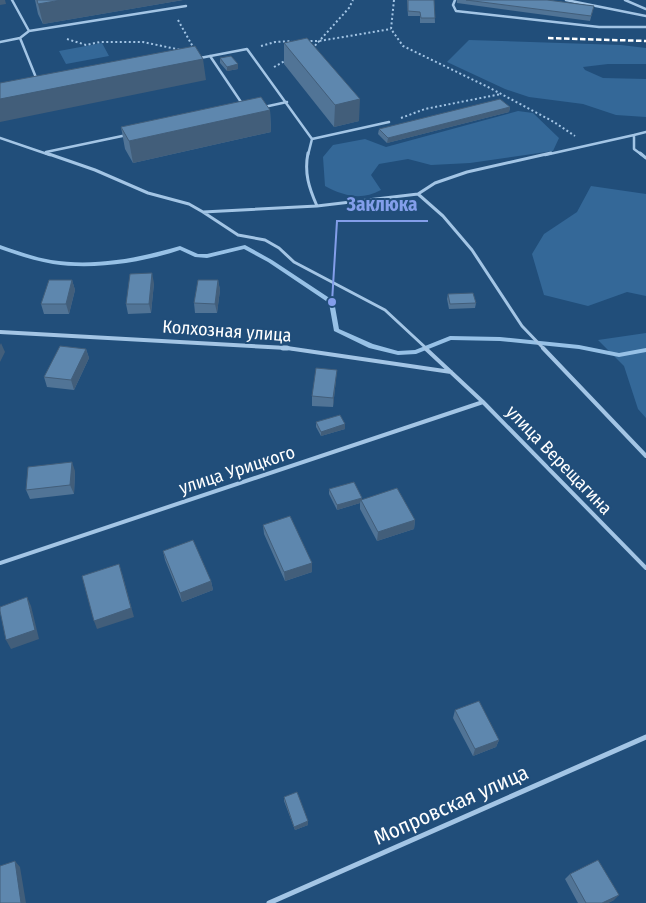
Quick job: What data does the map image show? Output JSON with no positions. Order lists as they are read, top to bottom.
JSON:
{
  "streets": {
    "street": ["Колхозная улица"],
    "lane": ["улица Верещагина", "улица Урицкого", "Мопровская улица"]
  },
  "crossings": [
    ["Колхозная улица", "улица Верещагина"],
    ["улица Верещагина", "улица Урицкого"]
  ],
  "places": ["Заклюка"]
}
